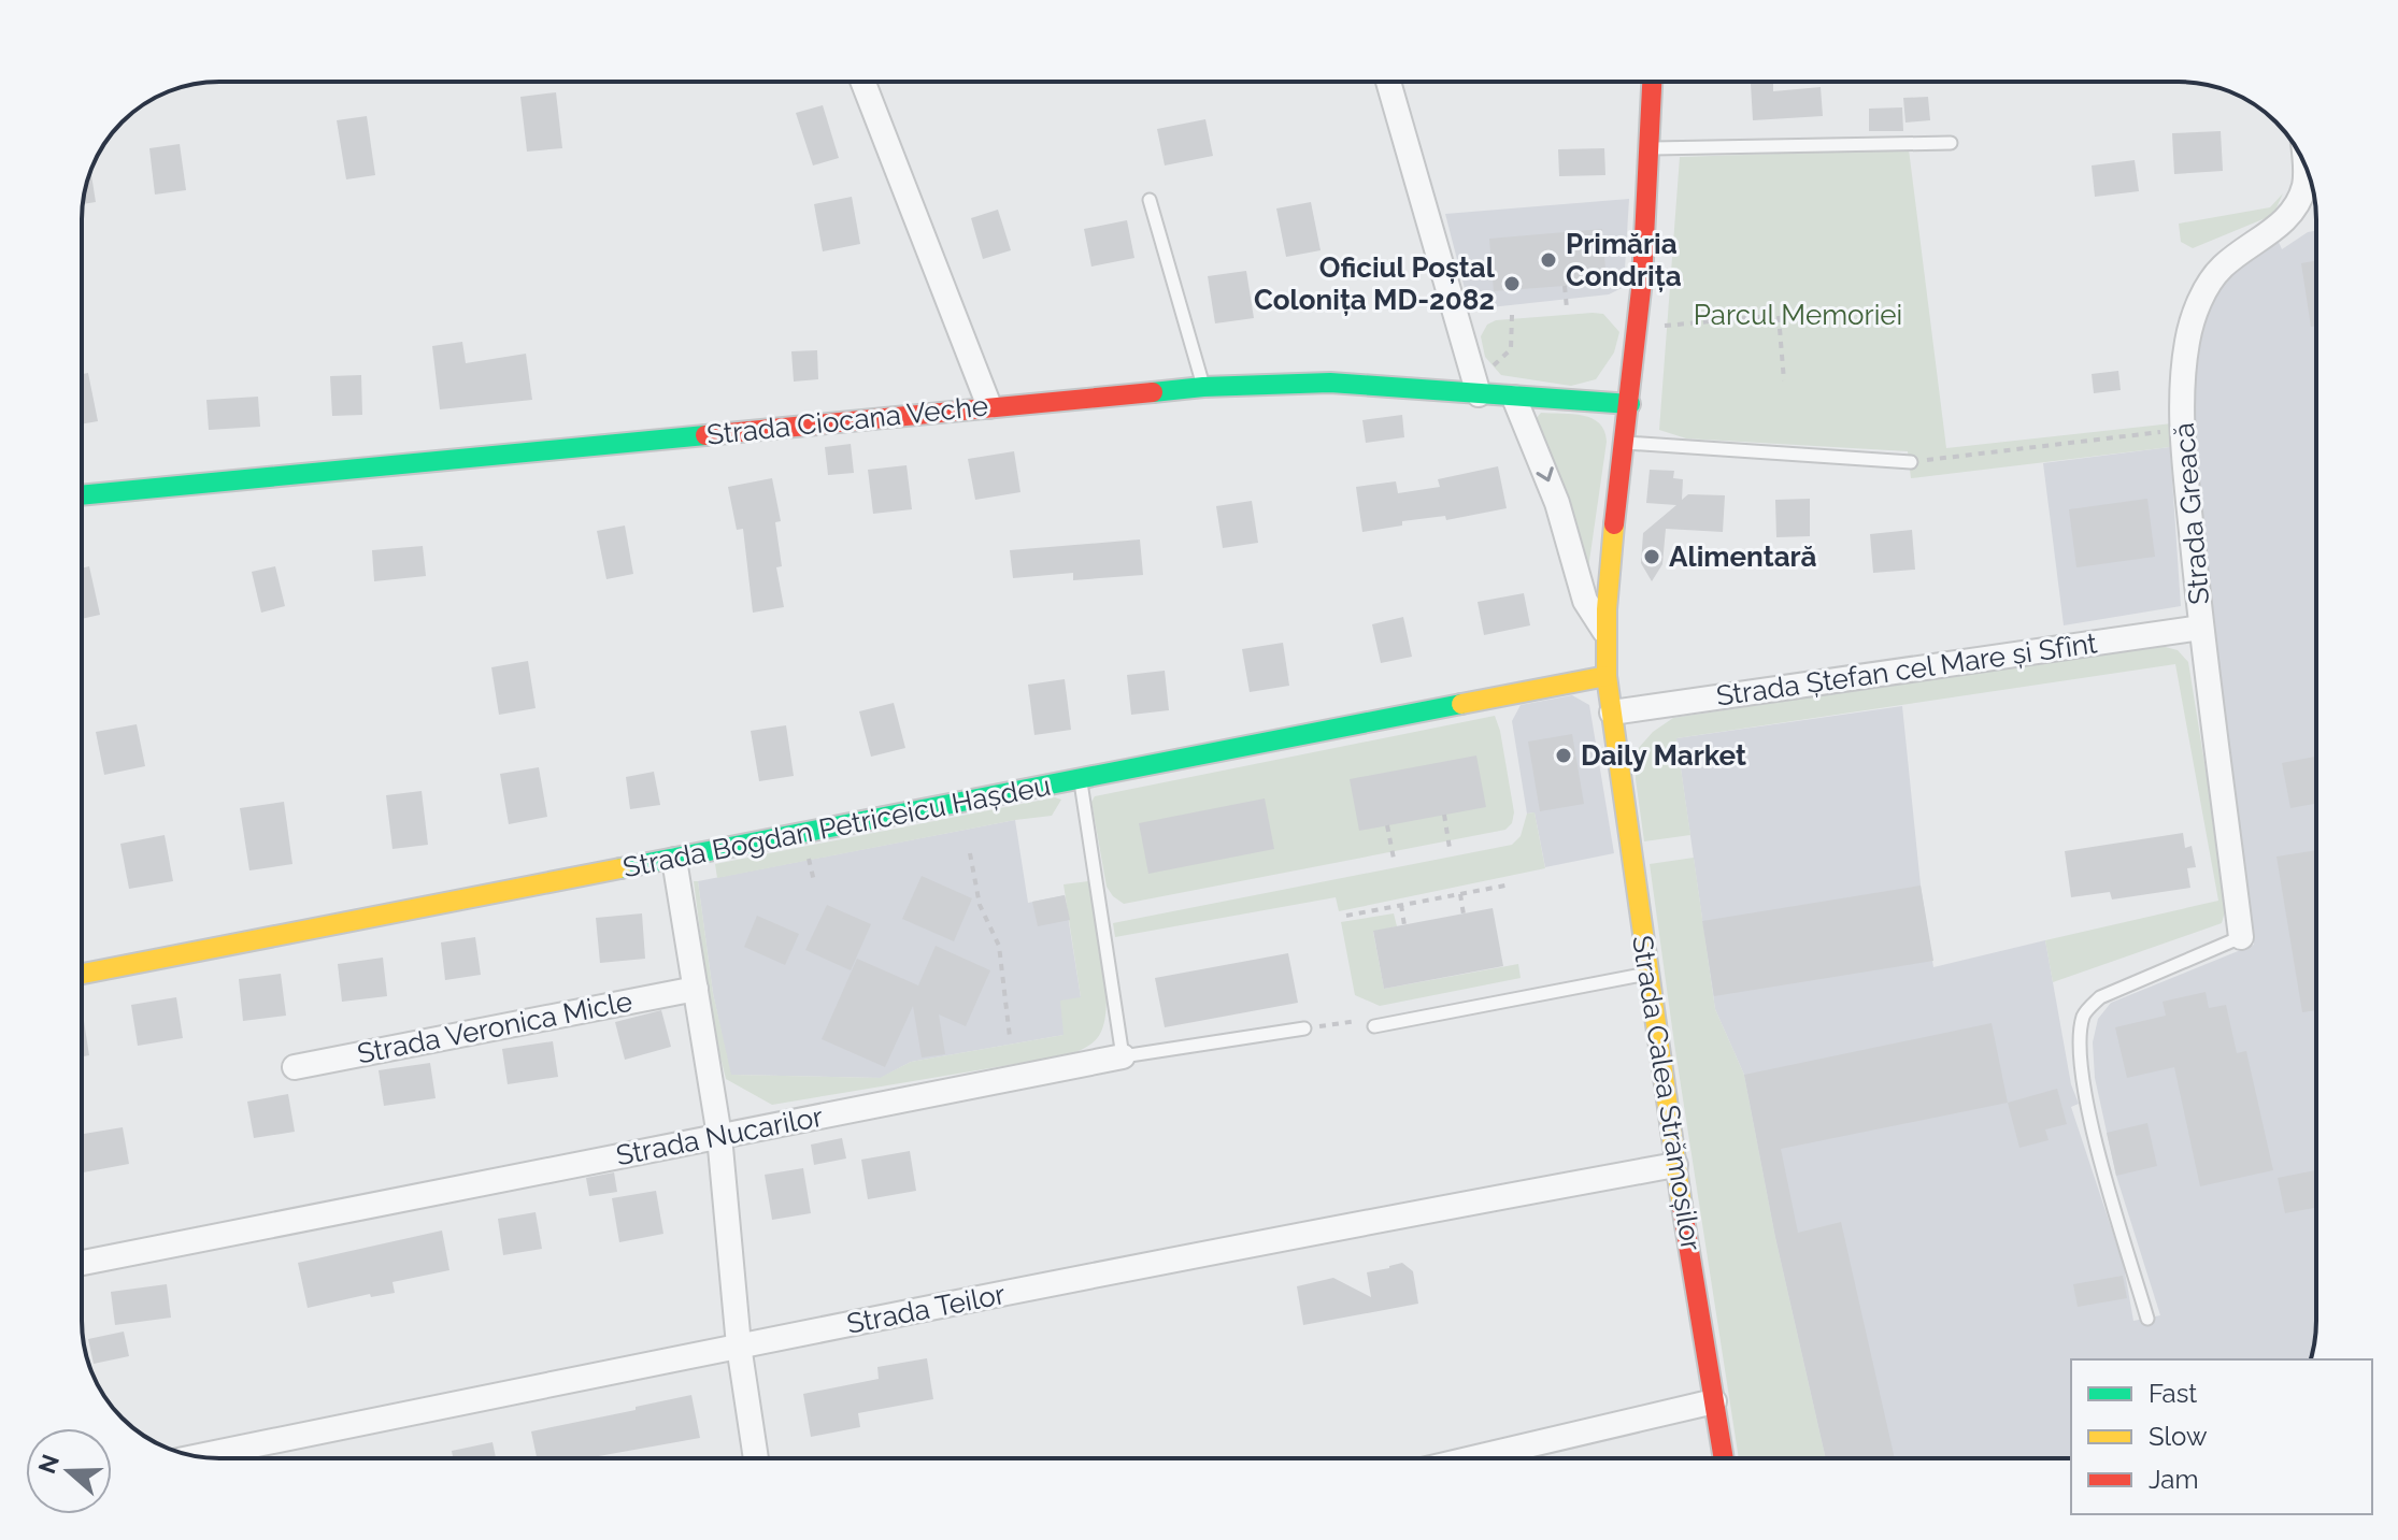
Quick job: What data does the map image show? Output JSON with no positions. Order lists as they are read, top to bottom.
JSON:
{
  "streets": {
    "street": [
      "Strada Ciocana Veche",
      "Strada Greacă",
      "Strada Ștefan cel Mare și Sfînt",
      "Strada Bogdan Petriceicu Hașdeu",
      "Strada Veronica Micle",
      "Strada Calea Strămoșilor",
      "Strada Nucarilor",
      "Strada Teilor"
    ]
  },
  "crossings": [
    ["Strada Greacă", "Strada Ștefan cel Mare și Sfînt"],
    ["Strada Ștefan cel Mare și Sfînt", "Strada Calea Strămoșilor"],
    ["Strada Bogdan Petriceicu Hașdeu", "Strada Calea Strămoșilor"],
    ["Strada Calea Strămoșilor", "Strada Teilor"]
  ],
  "parks": ["Parcul Memoriei"],
  "places": [
    "Primăria Condrița",
    "Oficiul Poștal Colonița MD-2082",
    "Alimentară",
    "Daily Market"
  ],
  "legend": ["Fast", "Slow", "Jam"],
  "north": "left"
}
